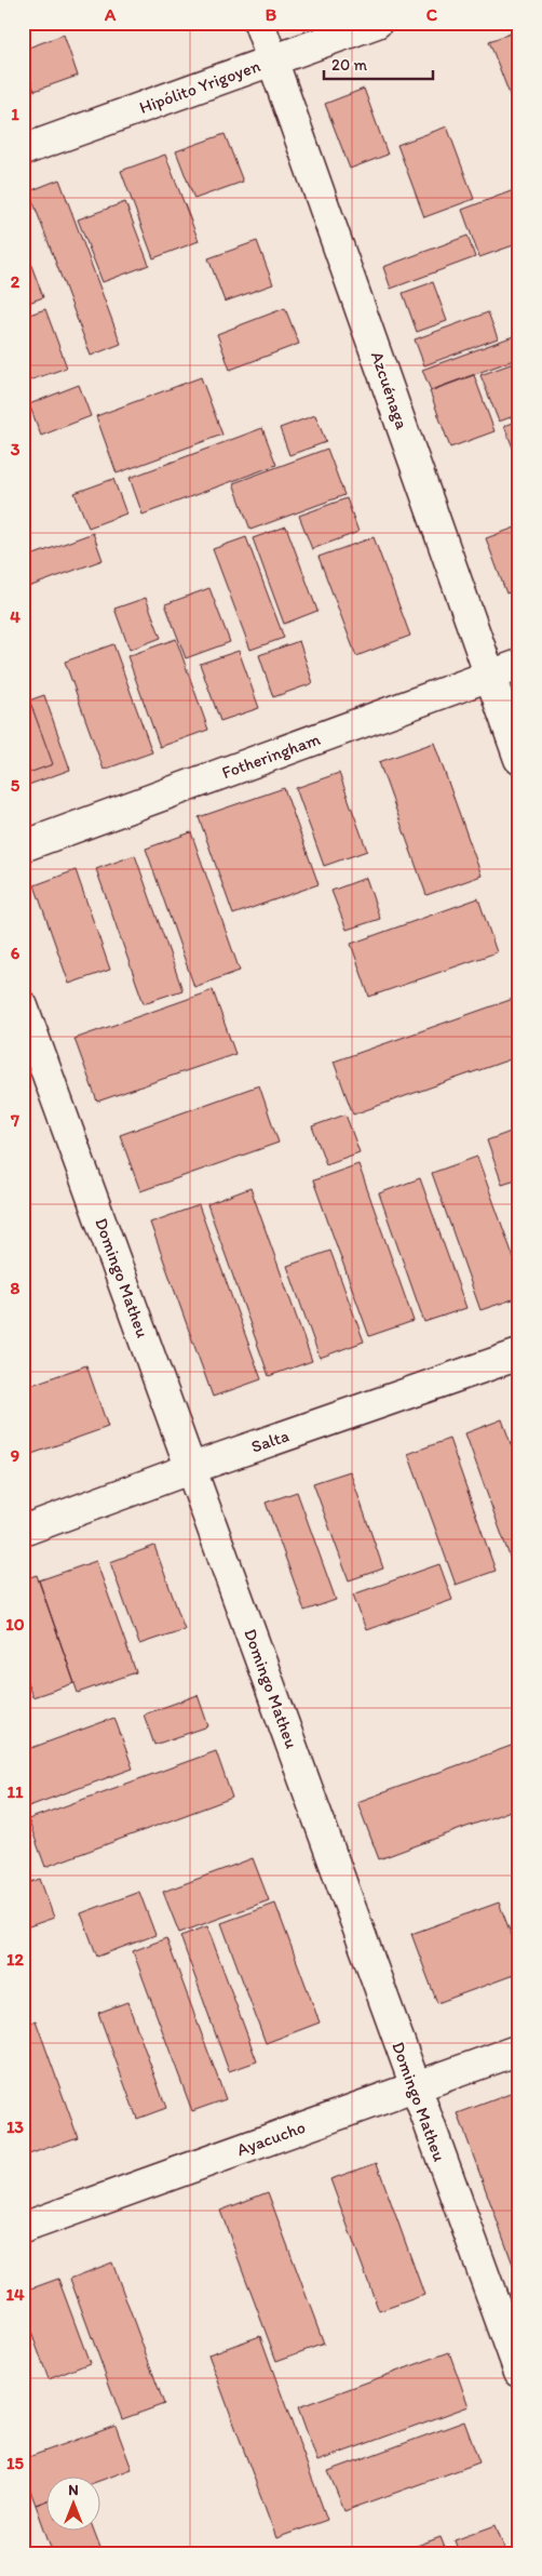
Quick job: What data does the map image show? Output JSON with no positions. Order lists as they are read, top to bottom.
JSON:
{
  "streets": {
    "street": [
      "Hipólito Yrigoyen",
      "Azcuénaga",
      "Fotheringham",
      "Domingo Matheu",
      "Salta",
      "Ayacucho"
    ]
  },
  "crossings": [
    ["Hipólito Yrigoyen", "Azcuénaga"],
    ["Azcuénaga", "Fotheringham"],
    ["Domingo Matheu", "Salta"],
    ["Domingo Matheu", "Ayacucho"]
  ],
  "scale_bar": "20 m",
  "north": "top",
  "grid": {
    "columns": ["A", "B", "C"],
    "rows": [
      "1",
      "2",
      "3",
      "4",
      "5",
      "6",
      "7",
      "8",
      "9",
      "10",
      "11",
      "12",
      "13",
      "14",
      "15"
    ]
  }
}
